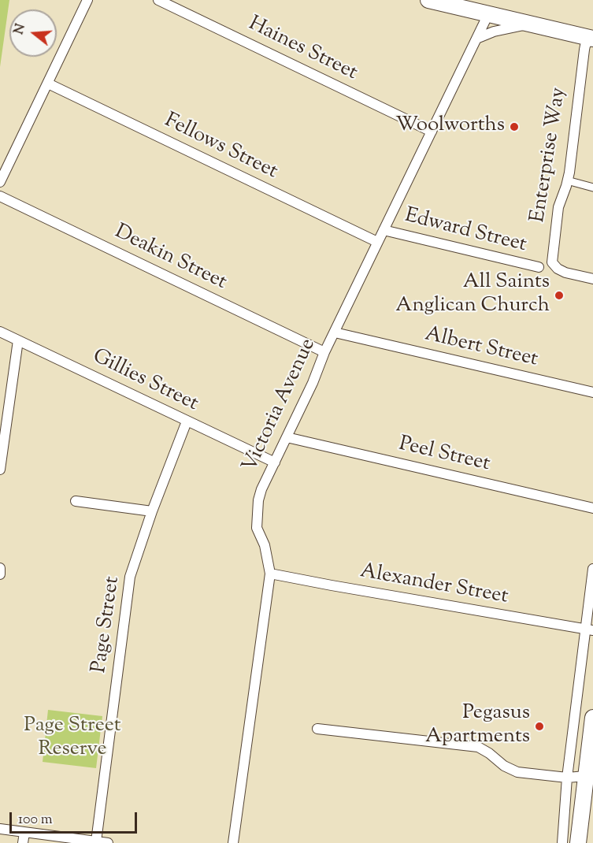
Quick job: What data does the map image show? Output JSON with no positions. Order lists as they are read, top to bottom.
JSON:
{
  "streets": {
    "street": [
      "Haines Street",
      "Fellows Street",
      "Enterprise Way",
      "Edward Street",
      "Deakin Street",
      "Albert Street",
      "Gillies Street",
      "Victoria Avenue",
      "Peel Street",
      "Alexander Street",
      "Page Street"
    ]
  },
  "crossings": [
    ["Haines Street", "Victoria Avenue"],
    ["Fellows Street", "Victoria Avenue"],
    ["Edward Street", "Victoria Avenue"],
    ["Deakin Street", "Victoria Avenue"],
    ["Albert Street", "Victoria Avenue"],
    ["Gillies Street", "Victoria Avenue"],
    ["Gillies Street", "Page Street"],
    ["Victoria Avenue", "Peel Street"],
    ["Victoria Avenue", "Alexander Street"]
  ],
  "parks": ["Page Street Reserve"],
  "places": ["Woolworths", "All Saints Anglican Church", "Pegasus Apartments"],
  "scale_bar": "100 m",
  "north": "left"
}
